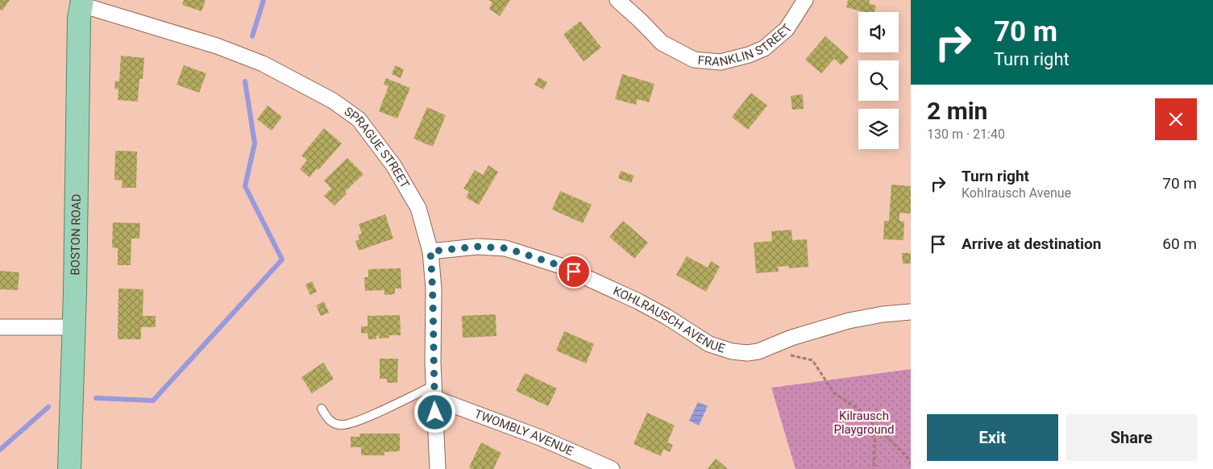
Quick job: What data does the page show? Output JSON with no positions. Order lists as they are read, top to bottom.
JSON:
{
  "streets": {
    "main road": ["BOSTON ROAD"],
    "street": [
      "FRANKLIN STREET",
      "SPRAGUE STREET",
      "KOHLRAUSCH AVENUE",
      "TWOMBLY AVENUE"
    ]
  },
  "crossings": [
    ["SPRAGUE STREET", "BOSTON ROAD"],
    ["SPRAGUE STREET", "KOHLRAUSCH AVENUE"],
    ["SPRAGUE STREET", "TWOMBLY AVENUE"]
  ],
  "parks": ["Kilrausch Playground"],
  "page": {
    "turn": ["70 m", "Turn right"],
    "heading": ["2 min", "130 m · 21:40"],
    "list": [
      {
        "name": "Turn right",
        "note": "Kohlrausch Avenue",
        "value": "70 m"
      },
      {
        "name": "Arrive at destination",
        "value": "60 m"
      }
    ],
    "buttons": ["Exit", "Share"]
  }
}
